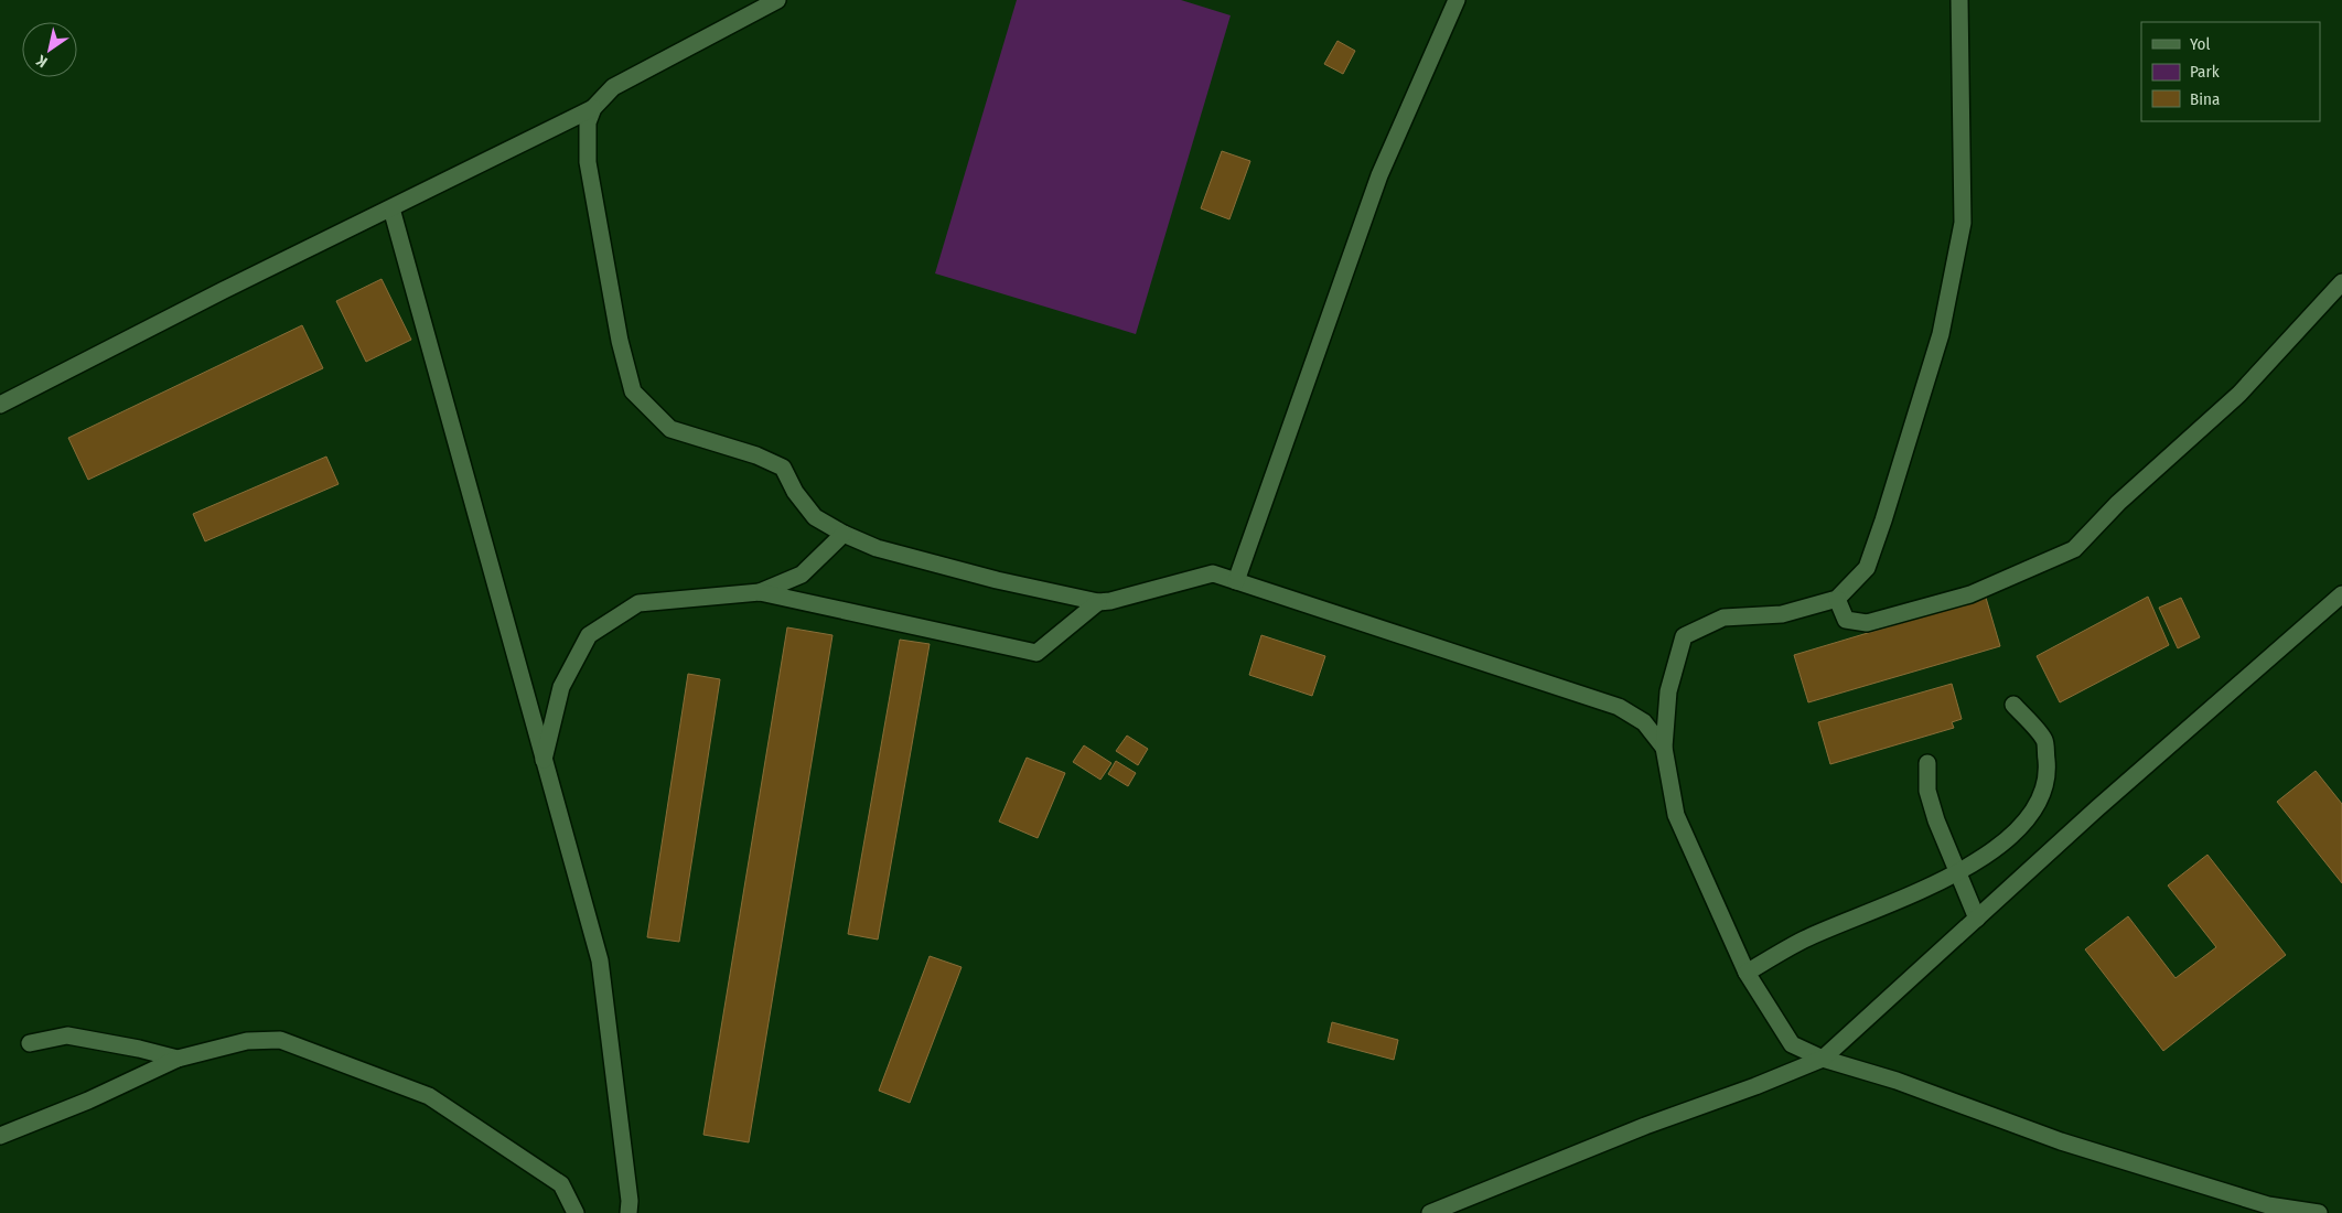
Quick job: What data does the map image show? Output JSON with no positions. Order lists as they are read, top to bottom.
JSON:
{
  "legend": ["Yol", "Park", "Bina"],
  "north": "bottom left"
}
